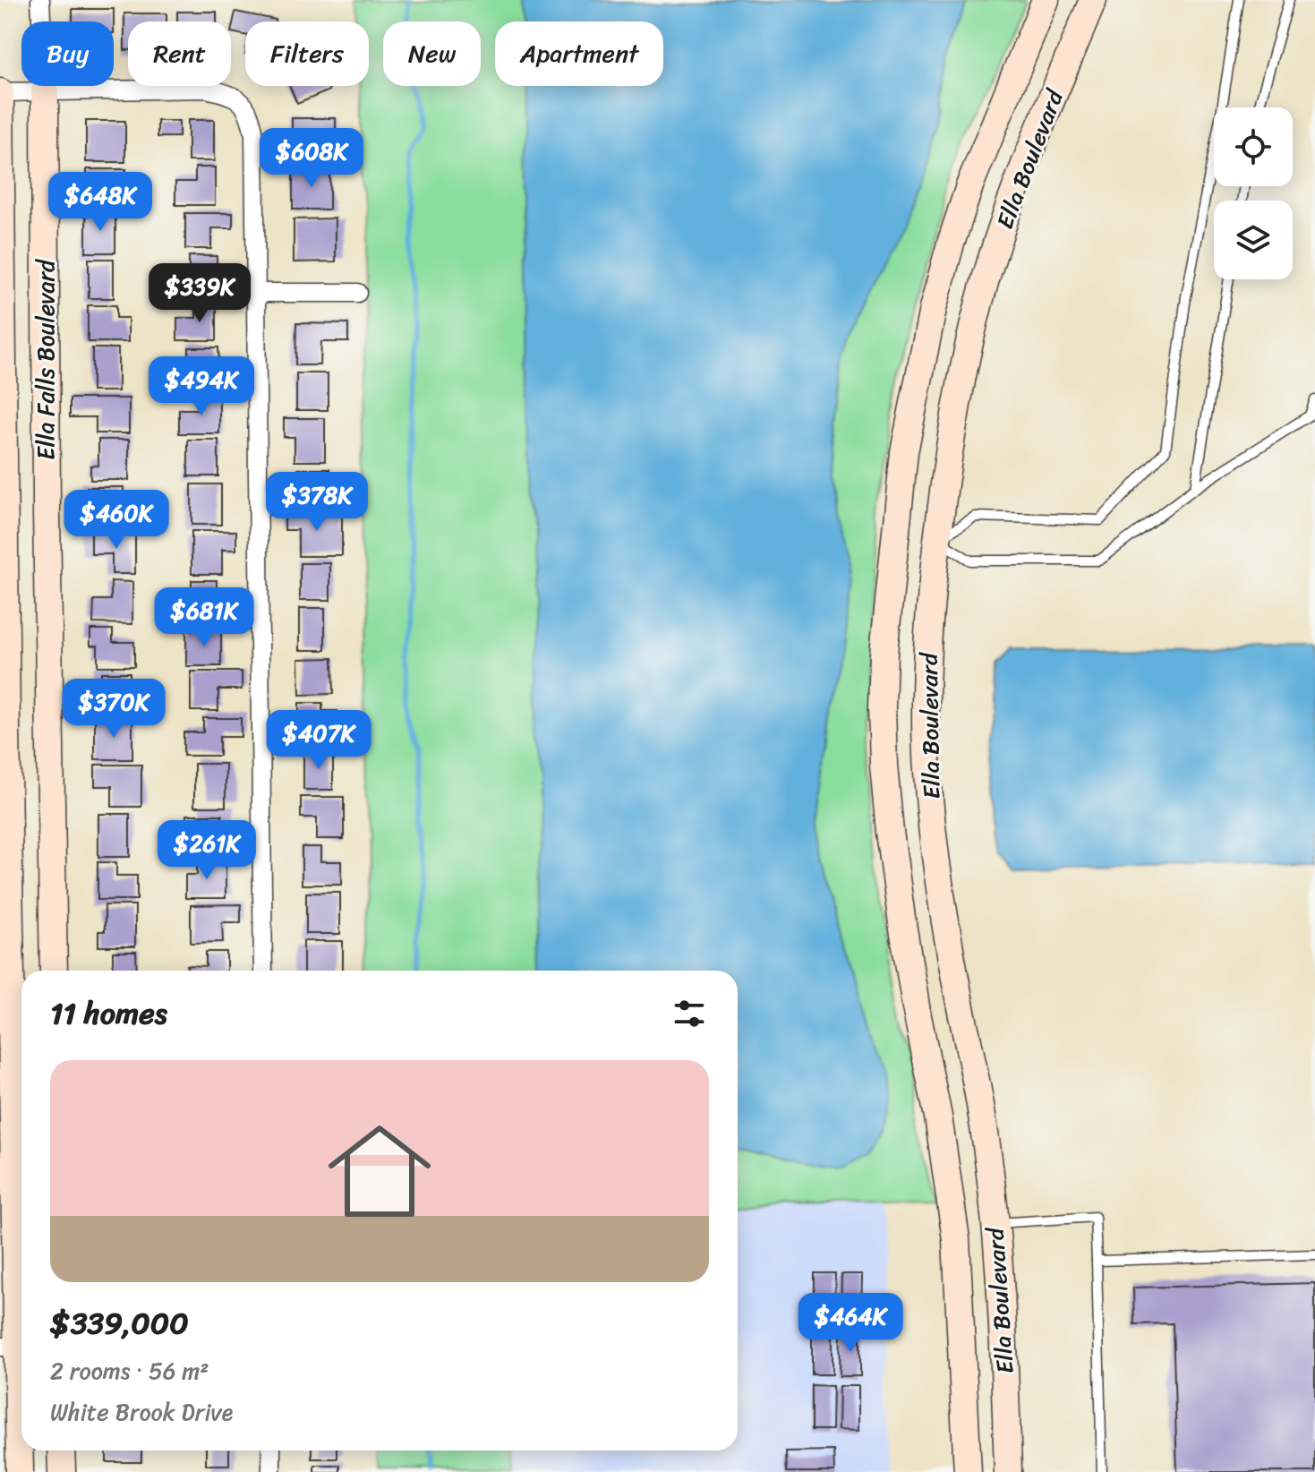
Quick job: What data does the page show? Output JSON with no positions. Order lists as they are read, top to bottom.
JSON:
{
  "streets": {
    "main road": ["Ella Boulevard", "Ella Falls Boulevard"]
  },
  "page": {
    "chip": [
      "Buy",
      "Rent",
      "Filters",
      "New",
      "Apartment"
    ],
    "price": [
      "$608K",
      "$648K",
      "$339K",
      "$494K",
      "$378K",
      "$460K",
      "$681K",
      "$370K",
      "$407K",
      "$261K",
      "$464K"
    ],
    "heading": "11 homes",
    "list": [
      {
        "name": "$339,000",
        "note": "2 rooms · 56 m² · White Brook Drive"
      }
    ]
  }
}
